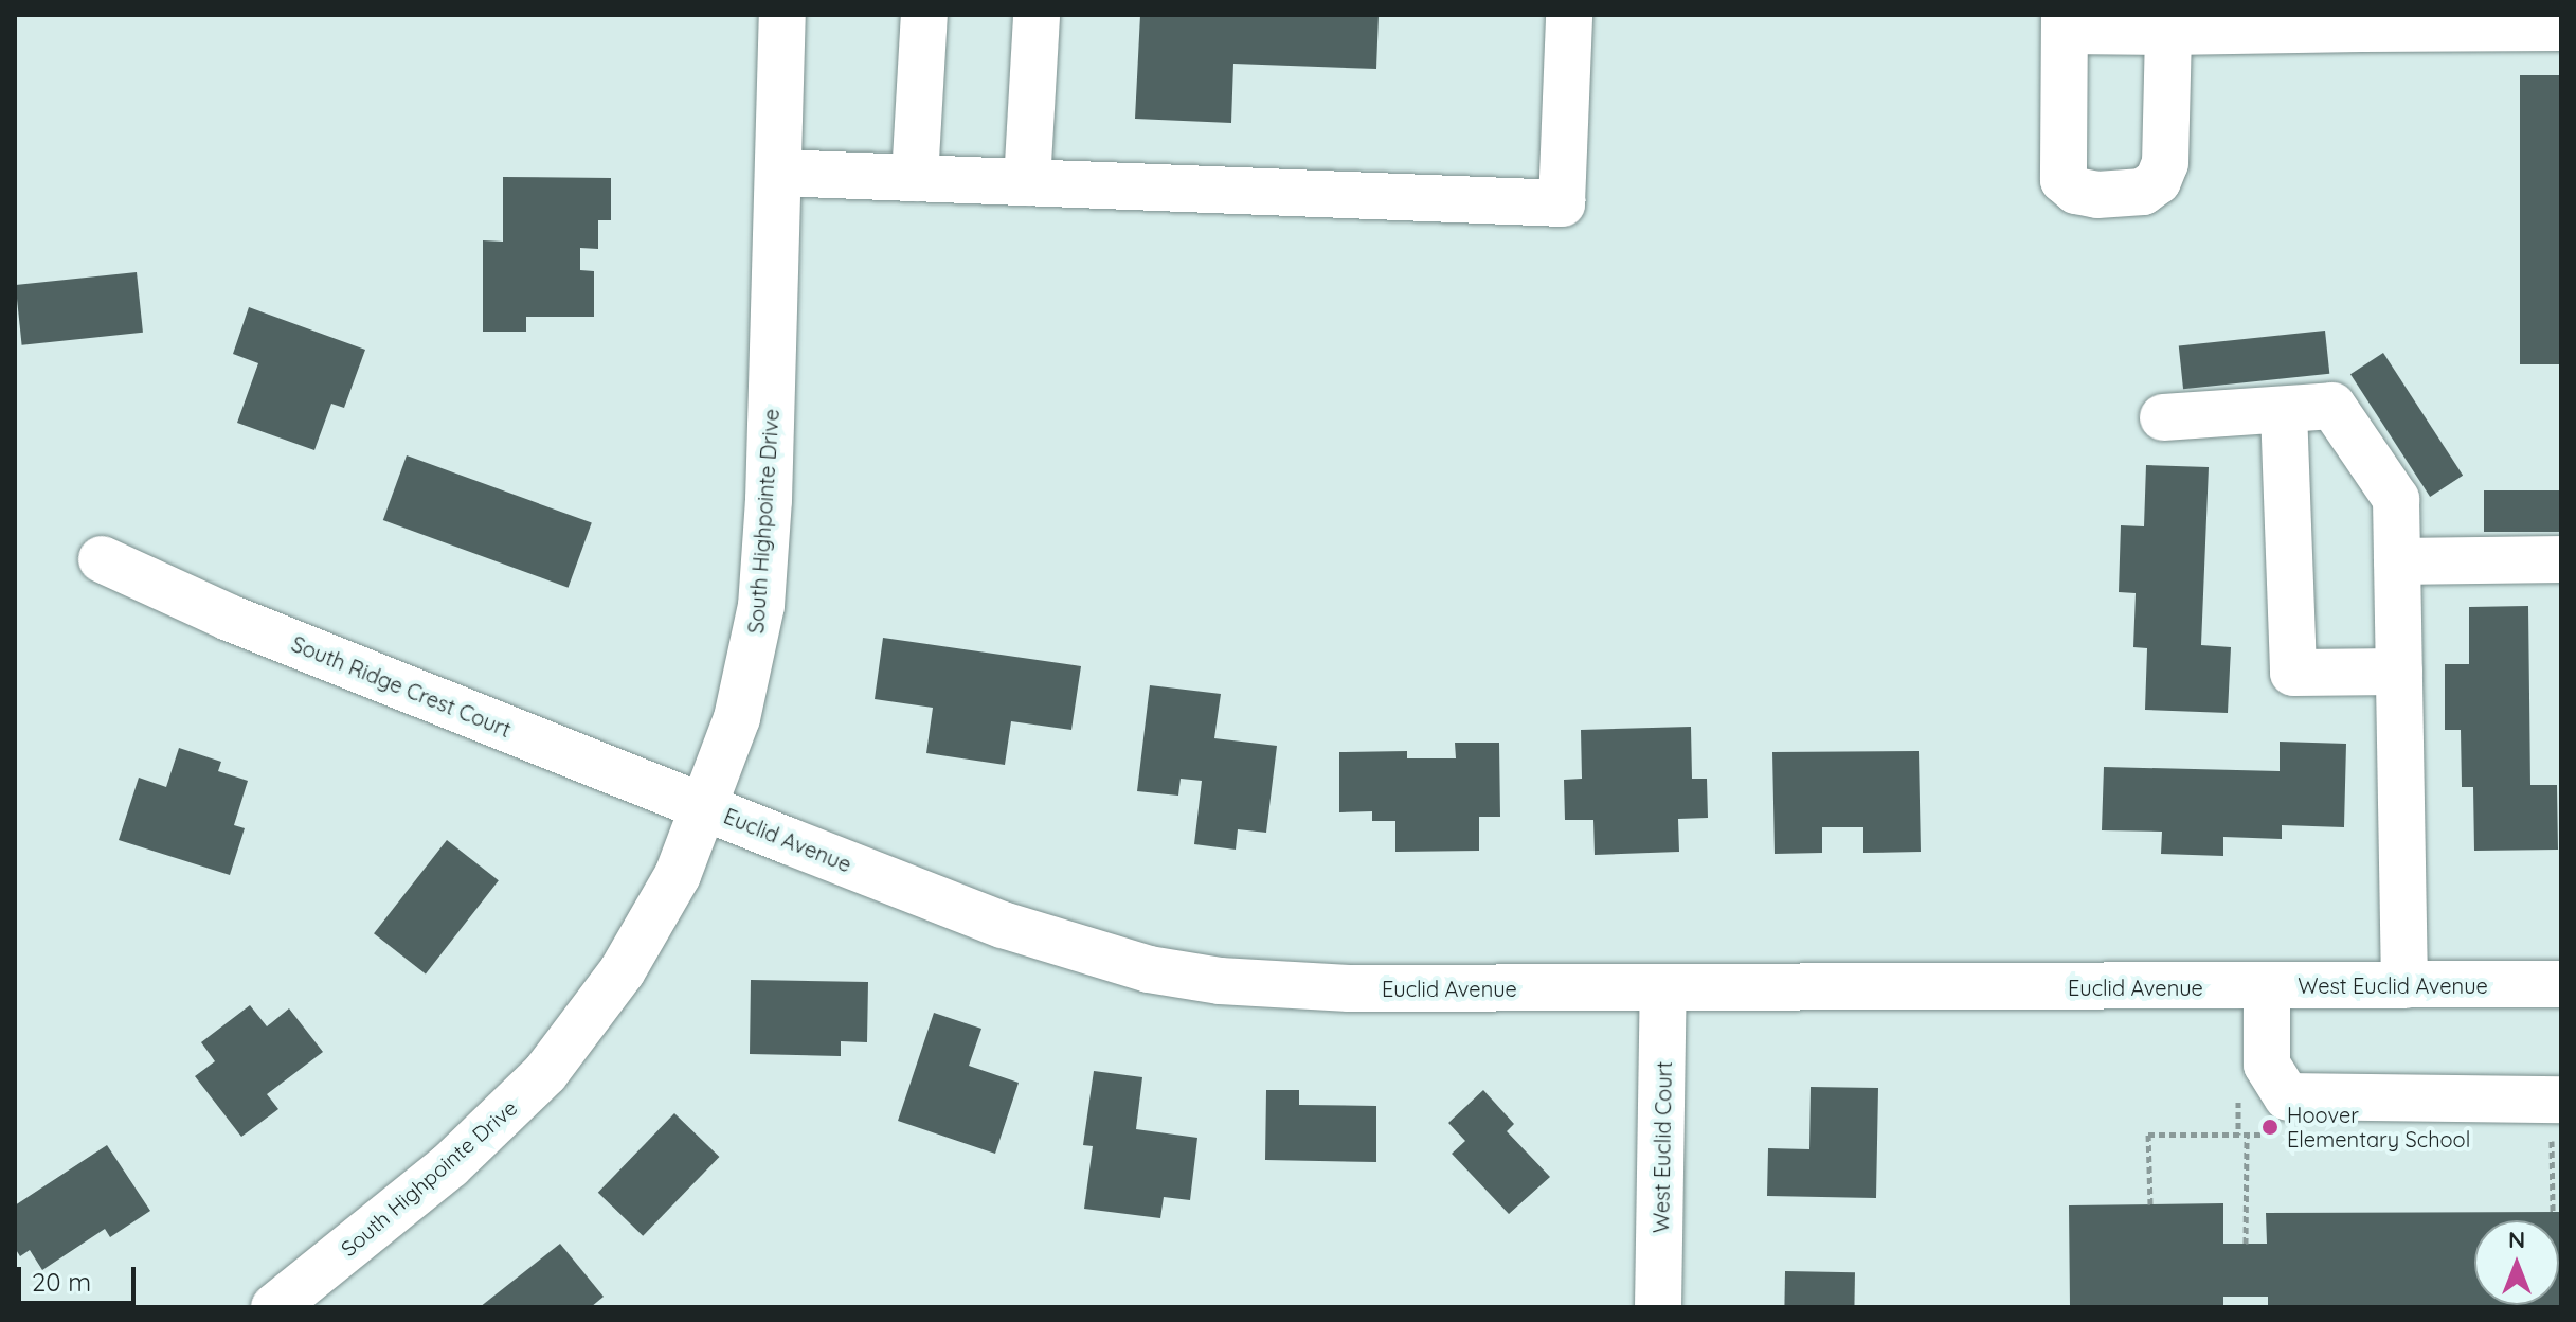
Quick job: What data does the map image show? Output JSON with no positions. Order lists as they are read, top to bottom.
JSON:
{
  "streets": {
    "street": [
      "South Highpointe Drive",
      "South Ridge Crest Court",
      "Euclid Avenue",
      "West Euclid Avenue",
      "West Euclid Court"
    ]
  },
  "crossings": [
    ["South Highpointe Drive", "South Ridge Crest Court"],
    ["South Highpointe Drive", "Euclid Avenue"],
    ["South Ridge Crest Court", "Euclid Avenue"],
    ["Euclid Avenue", "West Euclid Avenue"],
    ["Euclid Avenue", "West Euclid Court"]
  ],
  "places": ["Hoover Elementary School"],
  "scale_bar": "20 m",
  "north": "top"
}
